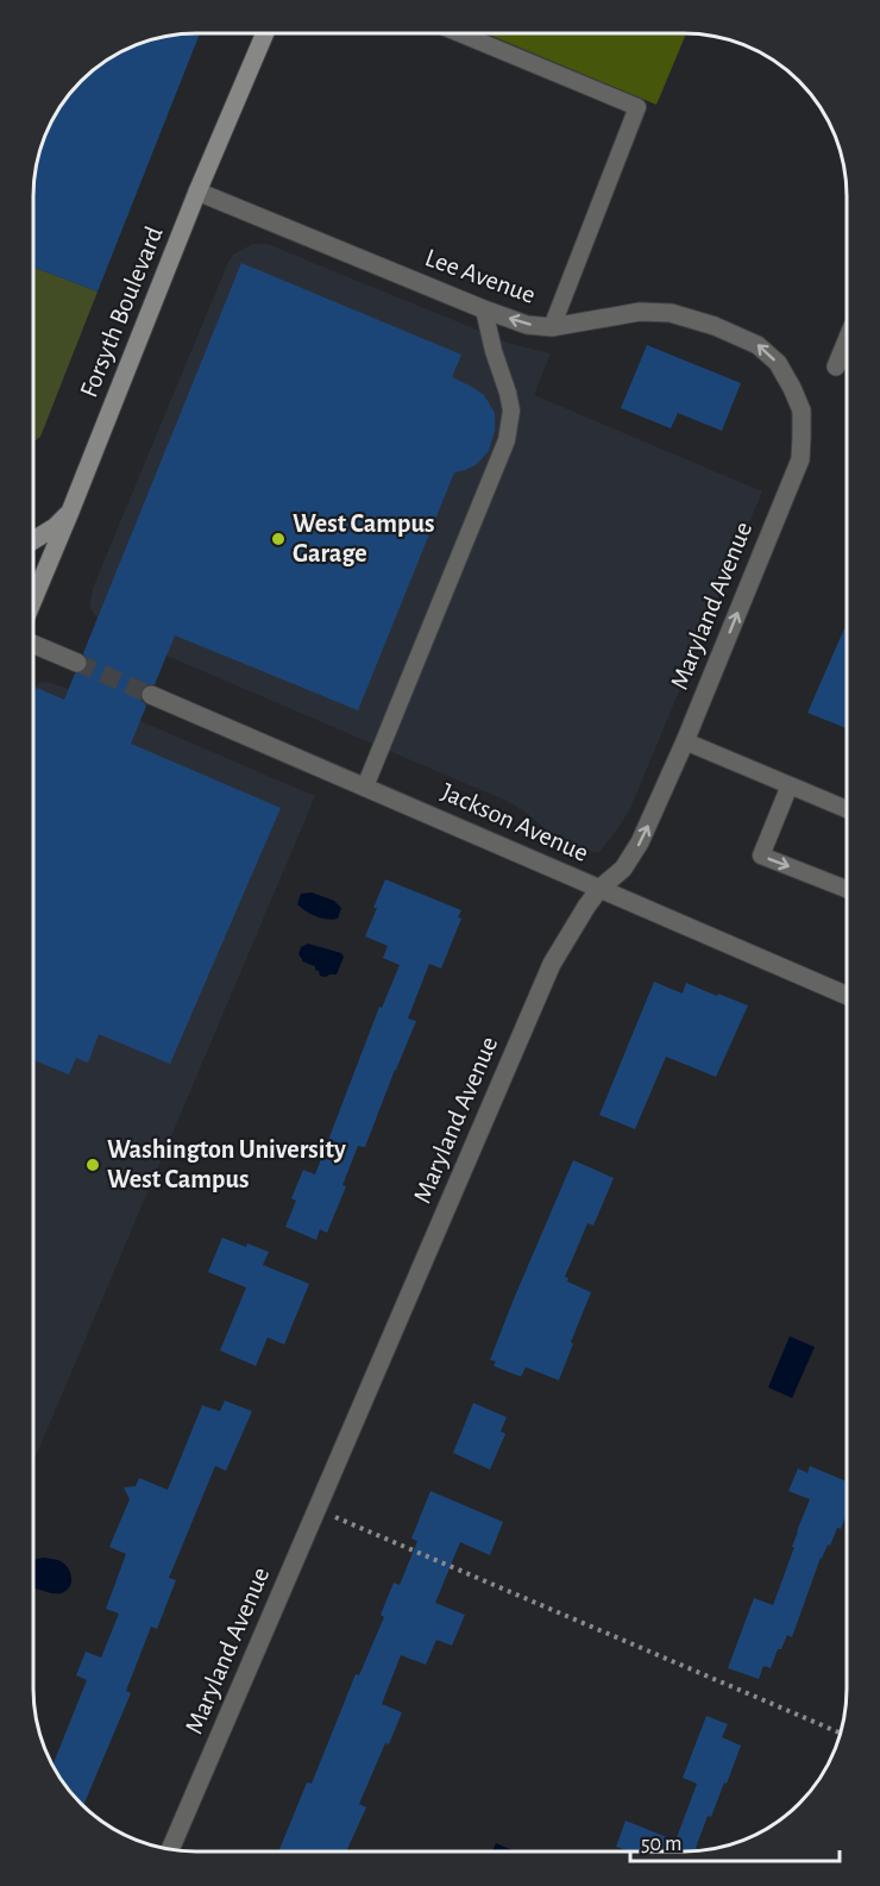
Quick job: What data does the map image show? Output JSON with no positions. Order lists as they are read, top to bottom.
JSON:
{
  "streets": {
    "main road": ["Forsyth Boulevard"],
    "street": ["Lee Avenue", "Maryland Avenue", "Jackson Avenue"]
  },
  "crossings": [
    ["Lee Avenue", "Forsyth Boulevard"],
    ["Lee Avenue", "Maryland Avenue"],
    ["Maryland Avenue", "Jackson Avenue"]
  ],
  "one_way": ["Lee Avenue"],
  "places": ["West Campus Garage", "Washington University West Campus"],
  "scale_bar": "50 m"
}
